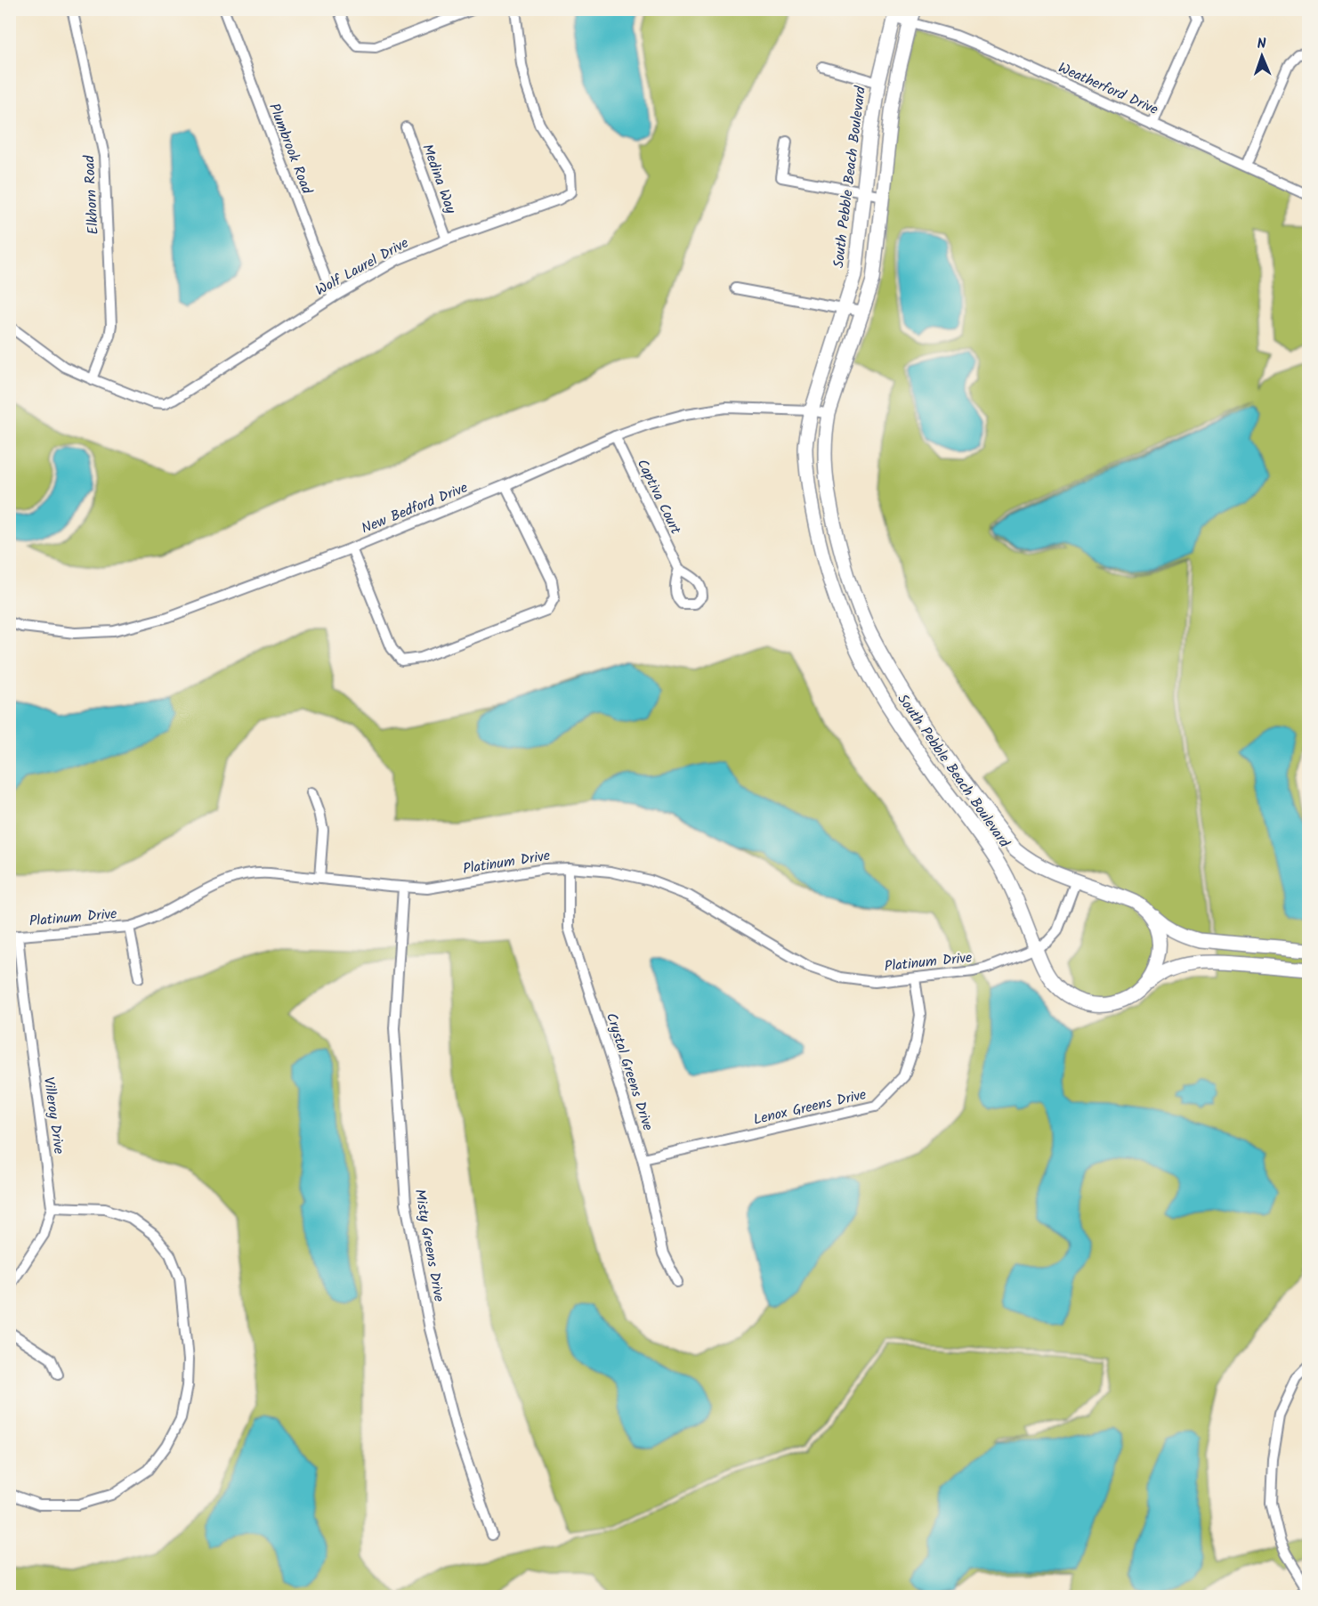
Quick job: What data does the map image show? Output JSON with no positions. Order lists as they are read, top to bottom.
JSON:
{
  "streets": {
    "street": [
      "Weatherford Drive",
      "Plumbrook Road",
      "South Pebble Beach Boulevard",
      "Medina Way",
      "Elkhorn Road",
      "Wolf Laurel Drive",
      "Captiva Court",
      "New Bedford Drive",
      "Platinum Drive",
      "Crystal Greens Drive",
      "Lenox Greens Drive",
      "Villeroy Drive",
      "Misty Greens Drive"
    ]
  },
  "crossings": [
    ["Weatherford Drive", "South Pebble Beach Boulevard"],
    ["Plumbrook Road", "Wolf Laurel Drive"],
    ["South Pebble Beach Boulevard", "New Bedford Drive"],
    ["South Pebble Beach Boulevard", "Platinum Drive"],
    ["Medina Way", "Wolf Laurel Drive"],
    ["Elkhorn Road", "Wolf Laurel Drive"],
    ["Captiva Court", "New Bedford Drive"],
    ["Platinum Drive", "Crystal Greens Drive"],
    ["Platinum Drive", "Lenox Greens Drive"],
    ["Platinum Drive", "Villeroy Drive"],
    ["Platinum Drive", "Misty Greens Drive"],
    ["Crystal Greens Drive", "Lenox Greens Drive"]
  ],
  "north": "top"
}
